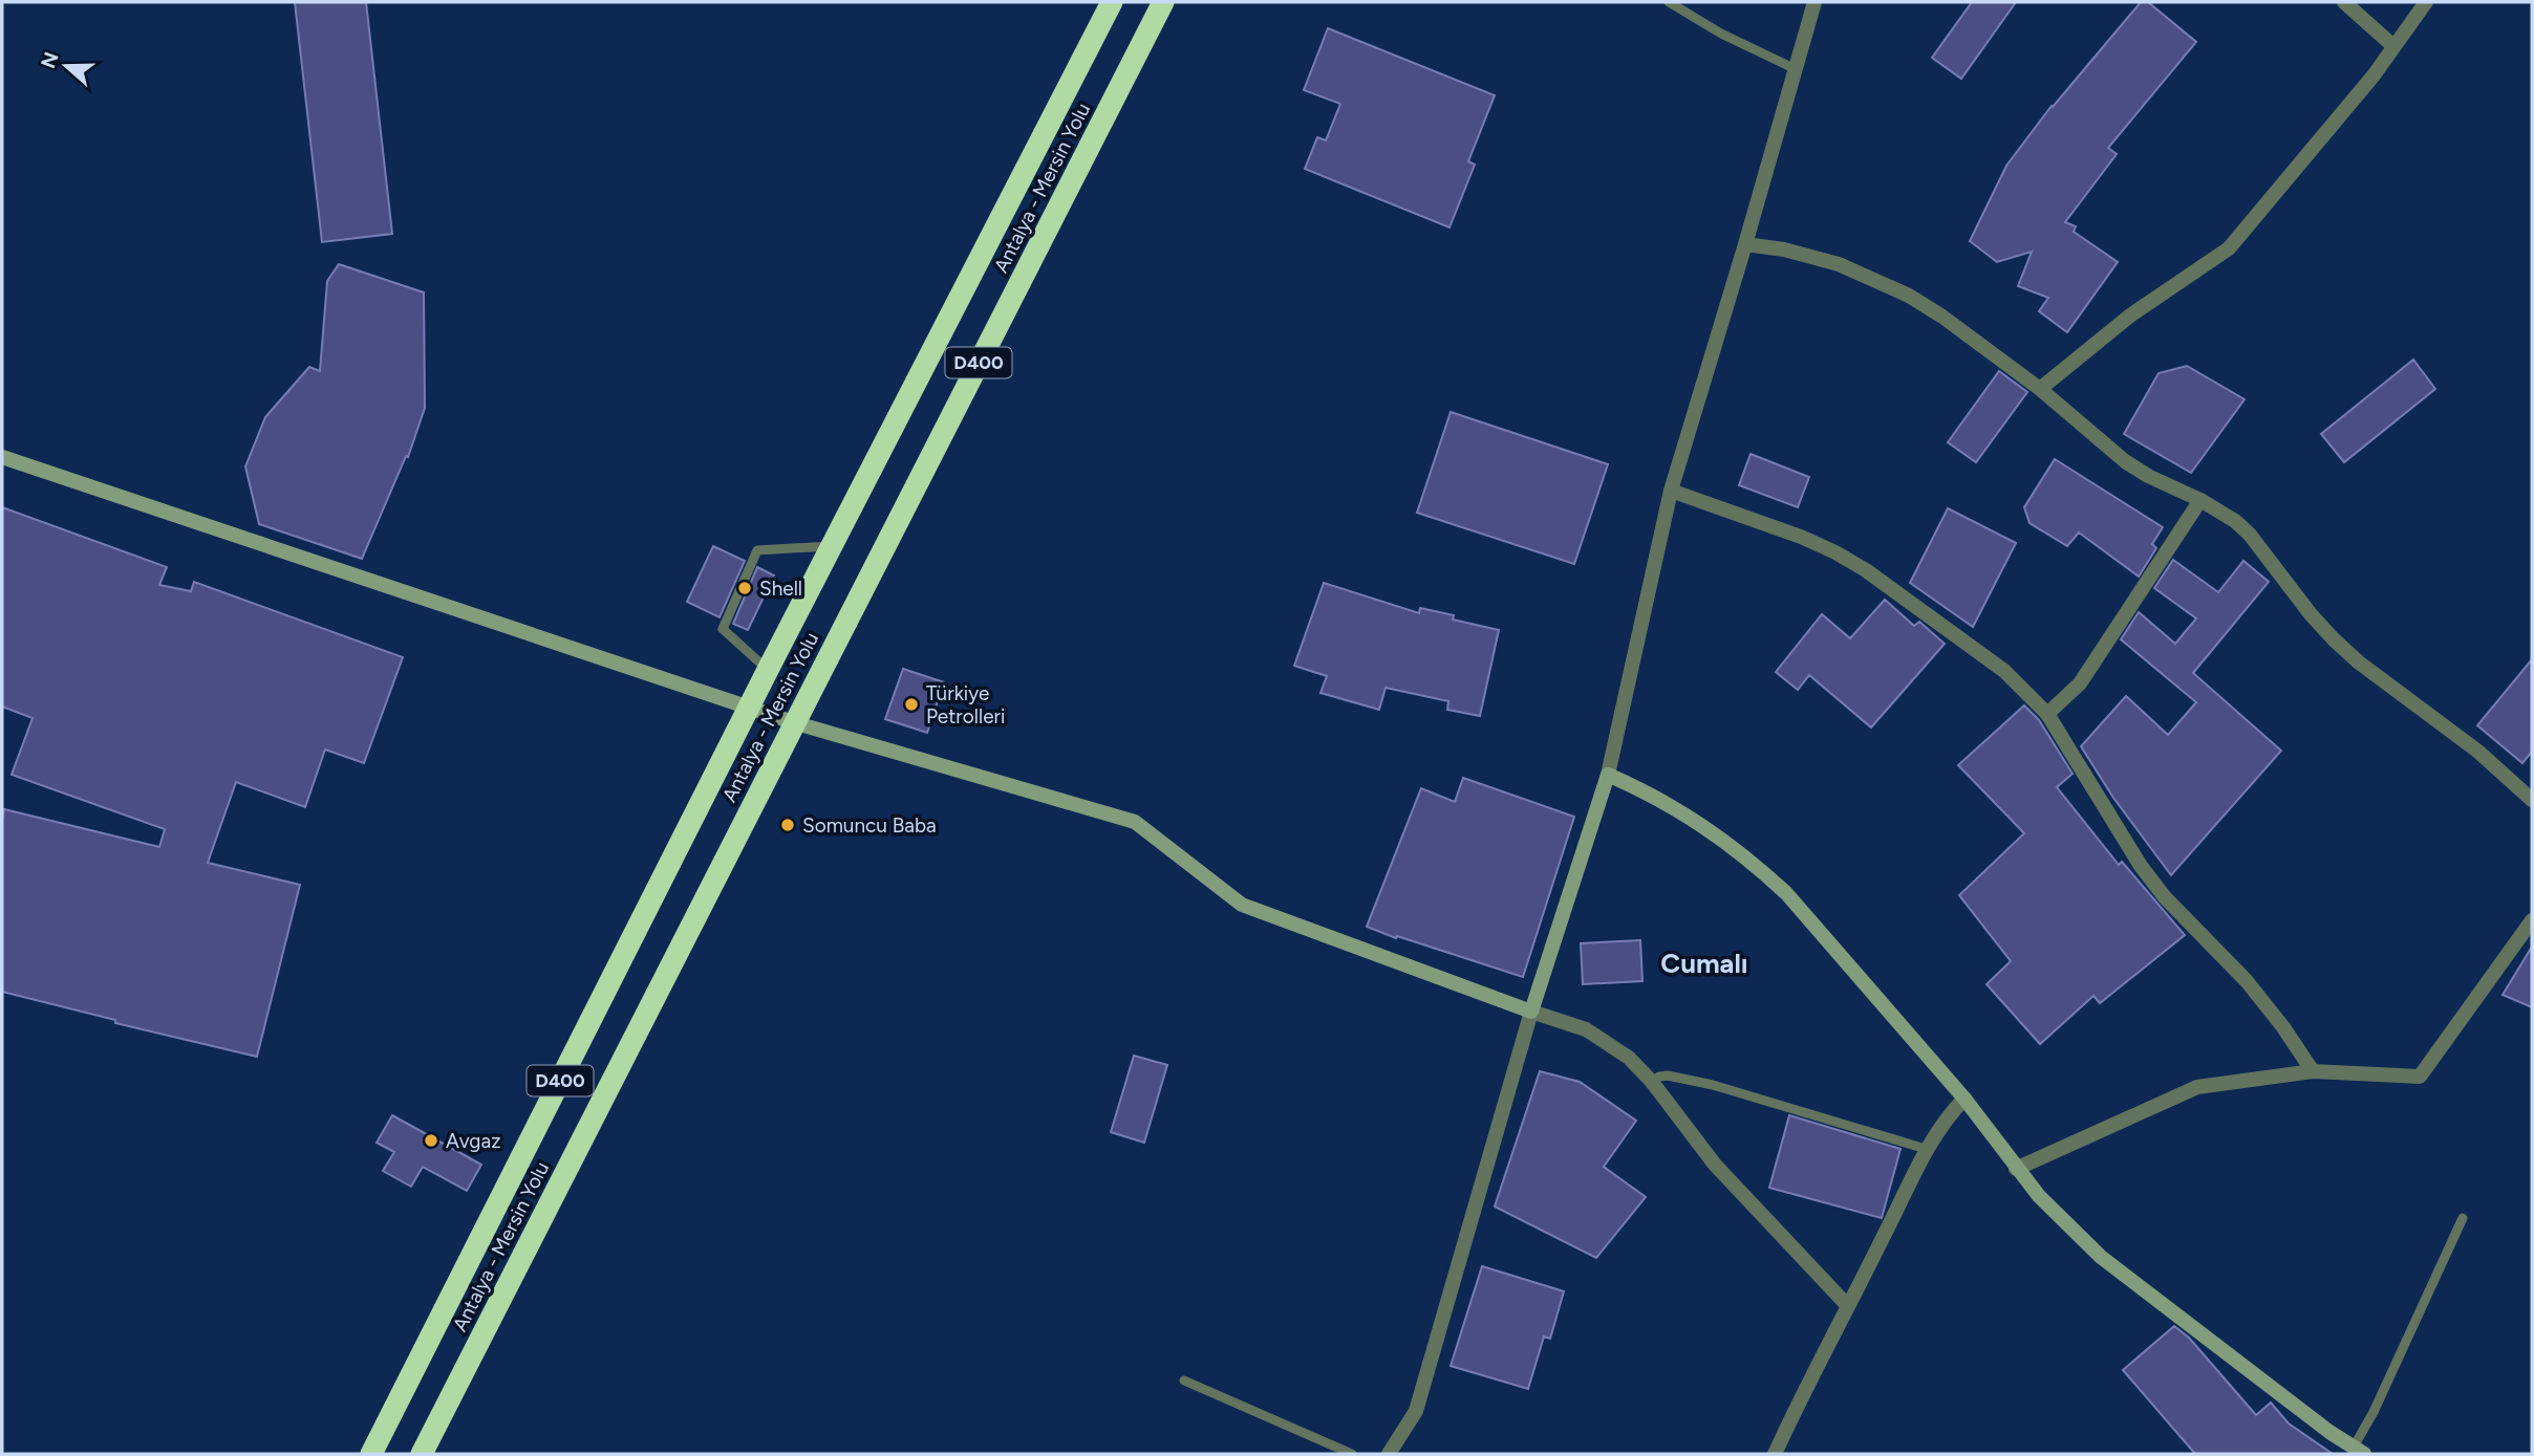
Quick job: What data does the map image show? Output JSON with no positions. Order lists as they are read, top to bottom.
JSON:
{
  "streets": {
    "highway": ["Antalya - Mersin Yolu", "D400"]
  },
  "districts": ["Cumalı"],
  "places": [
    "Shell",
    "Türkiye Petrolleri",
    "Somuncu Baba",
    "Avgaz"
  ],
  "north": "left"
}
